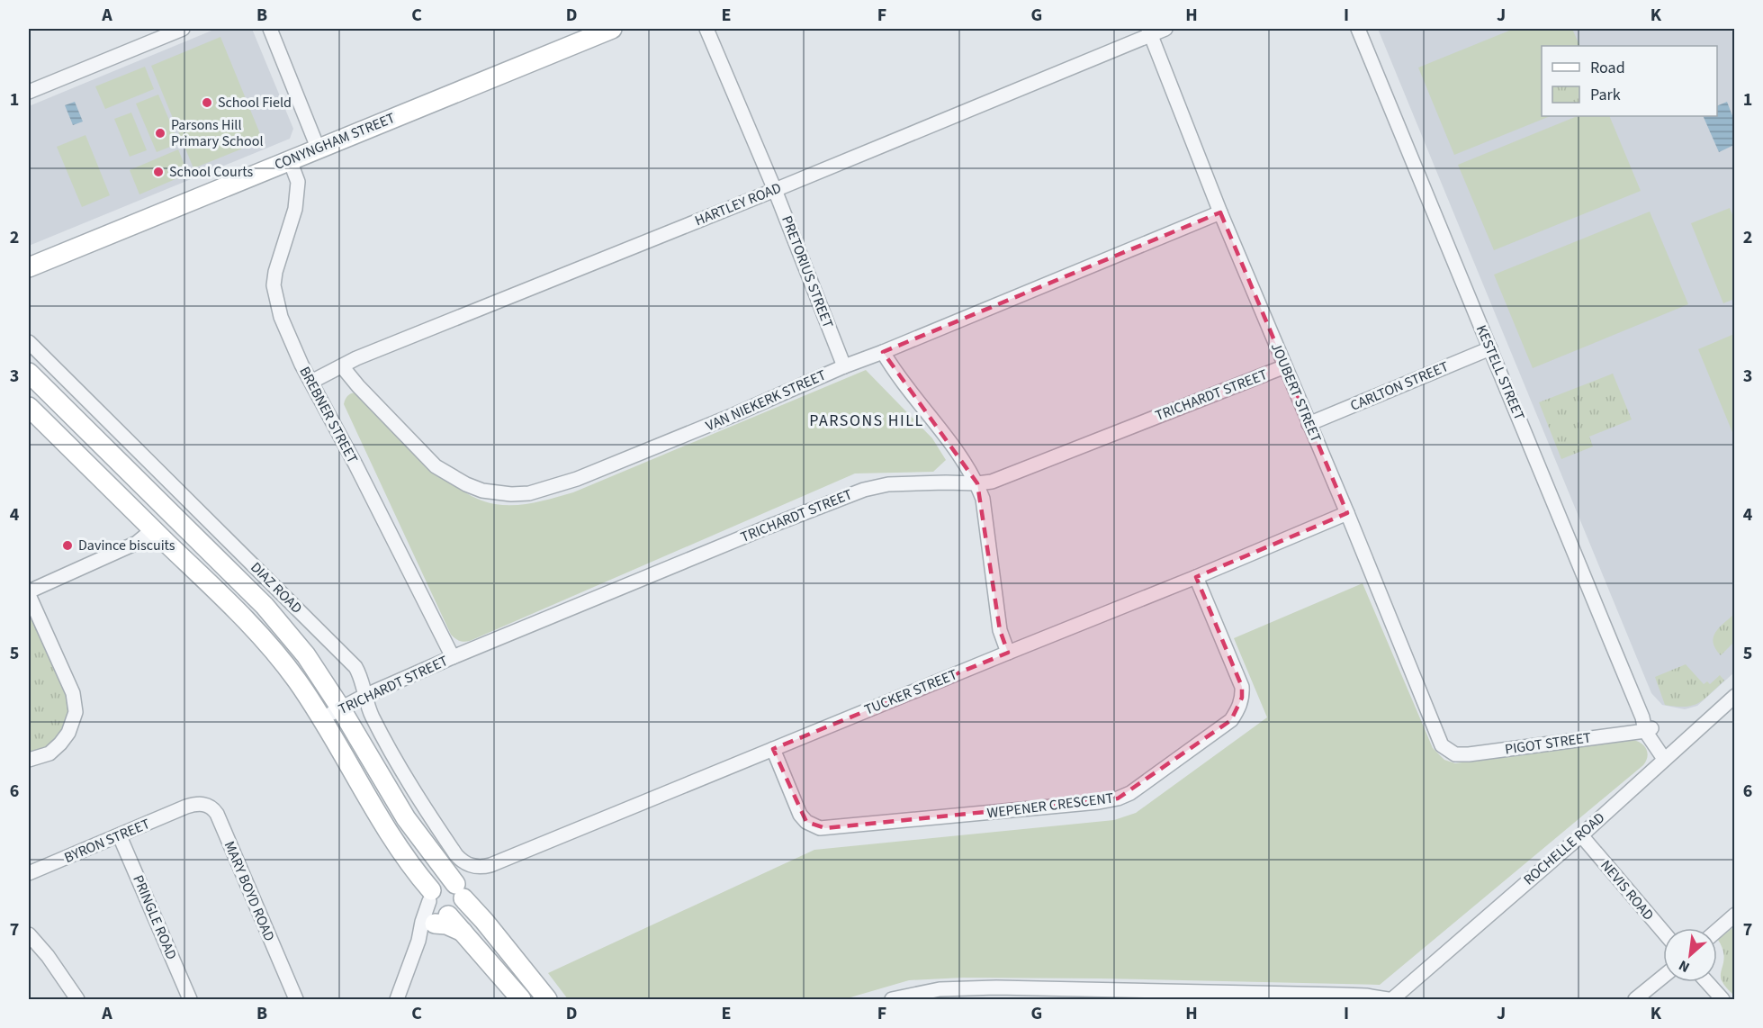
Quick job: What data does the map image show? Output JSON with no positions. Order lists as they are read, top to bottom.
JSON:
{
  "streets": {
    "street": [
      "CONYNGHAM STREET",
      "HARTLEY ROAD",
      "PRETORIUS STREET",
      "KESTELL STREET",
      "CARLTON STREET",
      "JOUBERT STREET",
      "TRICHARDT STREET",
      "VAN NIEKERK STREET",
      "BREBNER STREET",
      "DIAZ ROAD",
      "TUCKER STREET",
      "PIGOT STREET",
      "WEPENER CRESCENT",
      "BYRON STREET",
      "ROCHELLE ROAD",
      "NEVIS ROAD",
      "MARY BOYD ROAD",
      "PRINGLE ROAD"
    ]
  },
  "crossings": [
    ["CONYNGHAM STREET", "BREBNER STREET"],
    ["HARTLEY ROAD", "PRETORIUS STREET"],
    ["HARTLEY ROAD", "JOUBERT STREET"],
    ["HARTLEY ROAD", "VAN NIEKERK STREET"],
    ["HARTLEY ROAD", "BREBNER STREET"],
    ["PRETORIUS STREET", "VAN NIEKERK STREET"],
    ["KESTELL STREET", "CARLTON STREET"],
    ["KESTELL STREET", "PIGOT STREET"],
    ["KESTELL STREET", "ROCHELLE ROAD"],
    ["CARLTON STREET", "JOUBERT STREET"],
    ["JOUBERT STREET", "TRICHARDT STREET"],
    ["JOUBERT STREET", "VAN NIEKERK STREET"],
    ["JOUBERT STREET", "TUCKER STREET"],
    ["JOUBERT STREET", "PIGOT STREET"],
    ["TRICHARDT STREET", "BREBNER STREET"],
    ["TRICHARDT STREET", "DIAZ ROAD"],
    ["DIAZ ROAD", "TUCKER STREET"],
    ["TUCKER STREET", "WEPENER CRESCENT"],
    ["BYRON STREET", "MARY BOYD ROAD"],
    ["BYRON STREET", "PRINGLE ROAD"],
    ["ROCHELLE ROAD", "NEVIS ROAD"]
  ],
  "districts": ["PARSONS HILL"],
  "places": [
    "School Field",
    "Parsons Hill Primary School",
    "School Courts",
    "Davince biscuits"
  ],
  "legend": ["Road", "Park"],
  "north": "bottom left",
  "grid": {
    "columns": [
      "A",
      "B",
      "C",
      "D",
      "E",
      "F",
      "G",
      "H",
      "I",
      "J",
      "K"
    ],
    "rows": [
      "1",
      "2",
      "3",
      "4",
      "5",
      "6",
      "7"
    ]
  }
}
